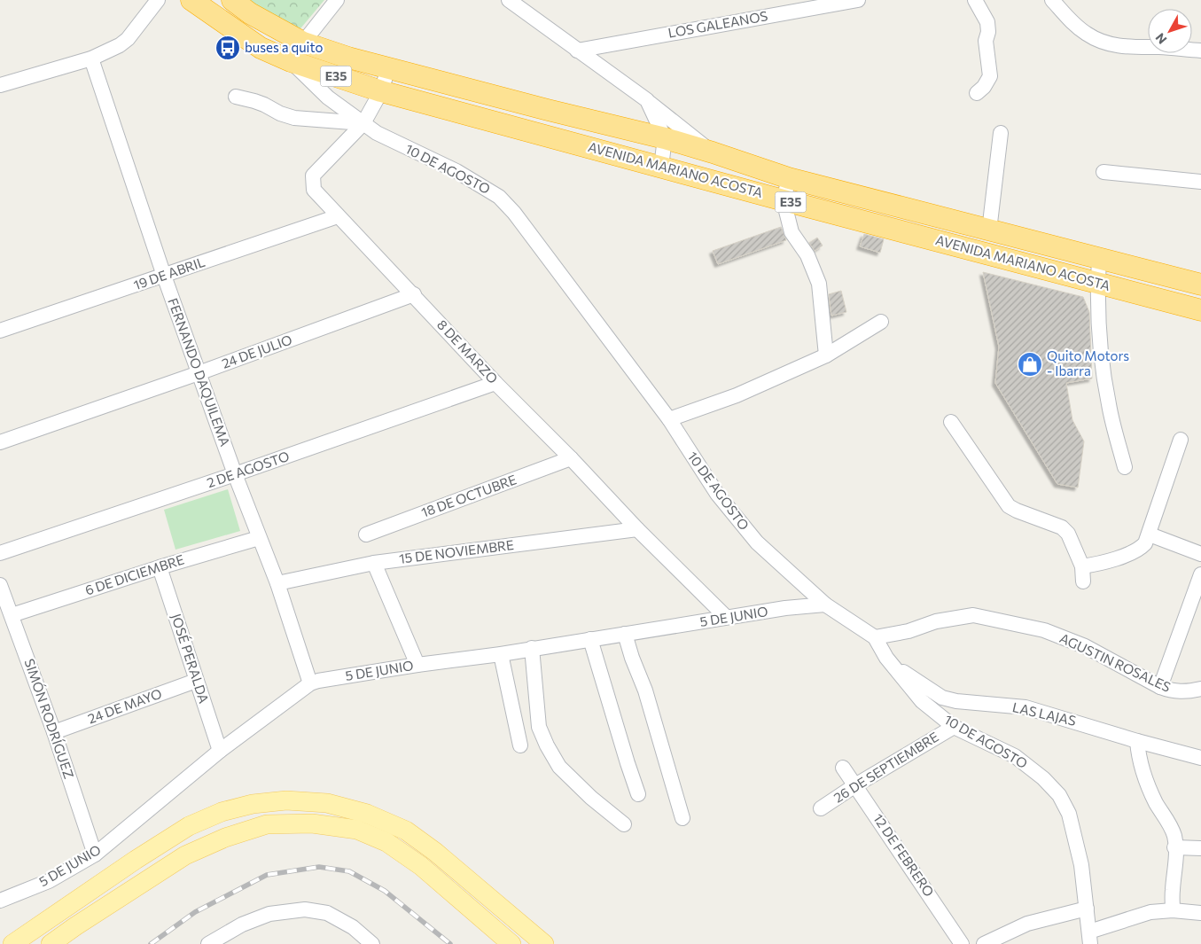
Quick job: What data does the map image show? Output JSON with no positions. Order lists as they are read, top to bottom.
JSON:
{
  "streets": {
    "highway": ["E35", "AVENIDA MARIANO ACOSTA"],
    "street": [
      "LOS GALEANOS",
      "10 DE AGOSTO",
      "19 DE ABRIL",
      "24 DE JULIO",
      "8 DE MARZO",
      "FERNANDO DAQUILEMA",
      "2 DE AGOSTO",
      "18 DE OCTUBRE",
      "15 DE NOVIEMBRE",
      "6 DE DICIEMBRE",
      "5 DE JUNIO",
      "JOSÉ PERALDA",
      "AGUSTIN ROSALES",
      "24 DE MAYO",
      "LAS LAJAS",
      "SIMÓN RODRÍGUEZ",
      "26 DE SEPTIEMBRE",
      "12 DE FEBRERO"
    ]
  },
  "crossings": [
    ["10 DE AGOSTO", "AVENIDA MARIANO ACOSTA"],
    ["10 DE AGOSTO", "8 DE MARZO"],
    ["10 DE AGOSTO", "5 DE JUNIO"],
    ["10 DE AGOSTO", "AGUSTIN ROSALES"],
    ["10 DE AGOSTO", "LAS LAJAS"],
    ["10 DE AGOSTO", "26 DE SEPTIEMBRE"],
    ["AVENIDA MARIANO ACOSTA", "8 DE MARZO"],
    ["19 DE ABRIL", "8 DE MARZO"],
    ["19 DE ABRIL", "FERNANDO DAQUILEMA"],
    ["24 DE JULIO", "8 DE MARZO"],
    ["24 DE JULIO", "FERNANDO DAQUILEMA"],
    ["8 DE MARZO", "2 DE AGOSTO"],
    ["8 DE MARZO", "18 DE OCTUBRE"],
    ["8 DE MARZO", "15 DE NOVIEMBRE"],
    ["8 DE MARZO", "5 DE JUNIO"],
    ["FERNANDO DAQUILEMA", "2 DE AGOSTO"],
    ["FERNANDO DAQUILEMA", "15 DE NOVIEMBRE"],
    ["FERNANDO DAQUILEMA", "6 DE DICIEMBRE"],
    ["FERNANDO DAQUILEMA", "5 DE JUNIO"],
    ["6 DE DICIEMBRE", "JOSÉ PERALDA"],
    ["6 DE DICIEMBRE", "SIMÓN RODRÍGUEZ"],
    ["5 DE JUNIO", "JOSÉ PERALDA"],
    ["5 DE JUNIO", "SIMÓN RODRÍGUEZ"],
    ["JOSÉ PERALDA", "24 DE MAYO"],
    ["24 DE MAYO", "SIMÓN RODRÍGUEZ"],
    ["26 DE SEPTIEMBRE", "12 DE FEBRERO"]
  ],
  "places": {
    "bus stop": ["buses a quito"],
    "shop": ["Quito Motors - Ibarra"]
  },
  "north": "bottom left"
}
